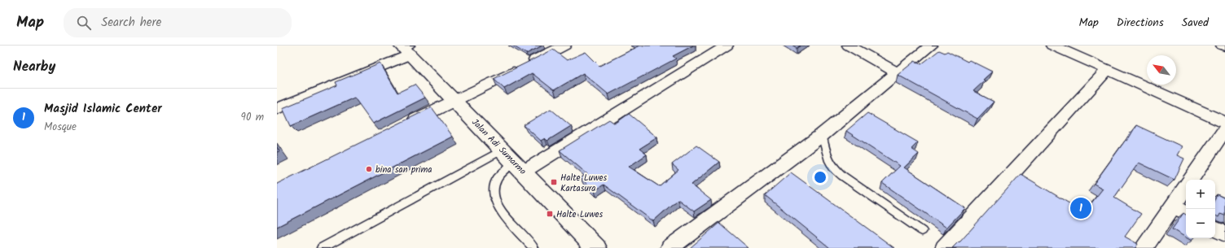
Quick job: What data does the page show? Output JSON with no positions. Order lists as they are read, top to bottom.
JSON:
{
  "streets": {
    "main road": ["Jalan Adi Sumarmo"]
  },
  "places": {
    "other": ["bina san prima"],
    "transit": ["Halte Luwes Kartasura", "Halte Luwes"]
  },
  "north": "top left",
  "page": {
    "header": "Map",
    "search": "Search here",
    "nav": ["Map", "Directions", "Saved"],
    "heading": "Nearby",
    "list": [
      {
        "mark": "1",
        "name": "Masjid Islamic Center",
        "note": "Mosque",
        "value": "90 m"
      }
    ],
    "map_buttons": ["+", "−"],
    "pins": "1"
  }
}
